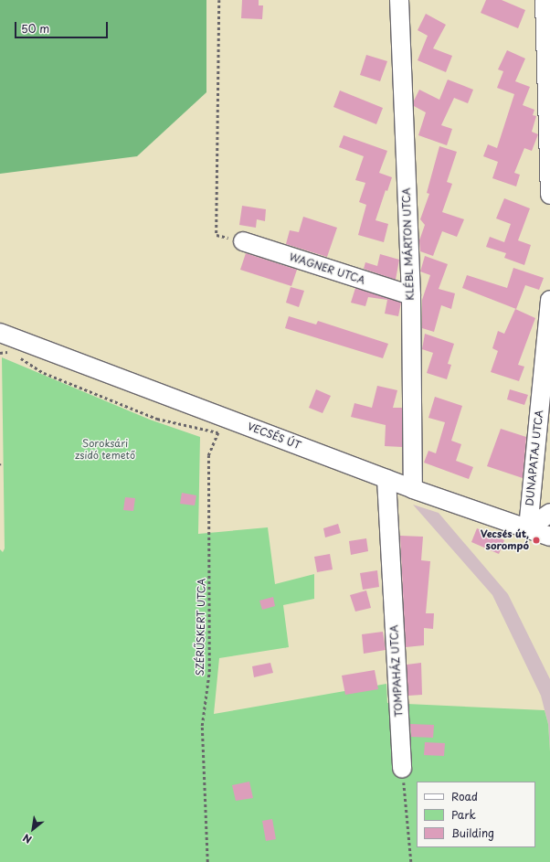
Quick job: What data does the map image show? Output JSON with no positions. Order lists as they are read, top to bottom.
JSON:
{
  "streets": {
    "street": [
      "KLÉBL MÁRTON UTCA",
      "WAGNER UTCA",
      "VECSÉS ÚT",
      "DUNAPATAJ UTCA",
      "TOMPAHÁZ UTCA"
    ],
    "path": ["SZÉRŰSKERT UTCA"]
  },
  "crossings": [
    ["KLÉBL MÁRTON UTCA", "WAGNER UTCA"],
    ["KLÉBL MÁRTON UTCA", "VECSÉS ÚT"],
    ["VECSÉS ÚT", "DUNAPATAJ UTCA"],
    ["VECSÉS ÚT", "SZÉRŰSKERT UTCA"],
    ["VECSÉS ÚT", "TOMPAHÁZ UTCA"]
  ],
  "parks": ["Soroksári zsidó temető"],
  "places": ["Vecsés út, sorompó"],
  "legend": ["Road", "Park", "Building"],
  "scale_bar": "50 m",
  "north": "bottom left"
}
